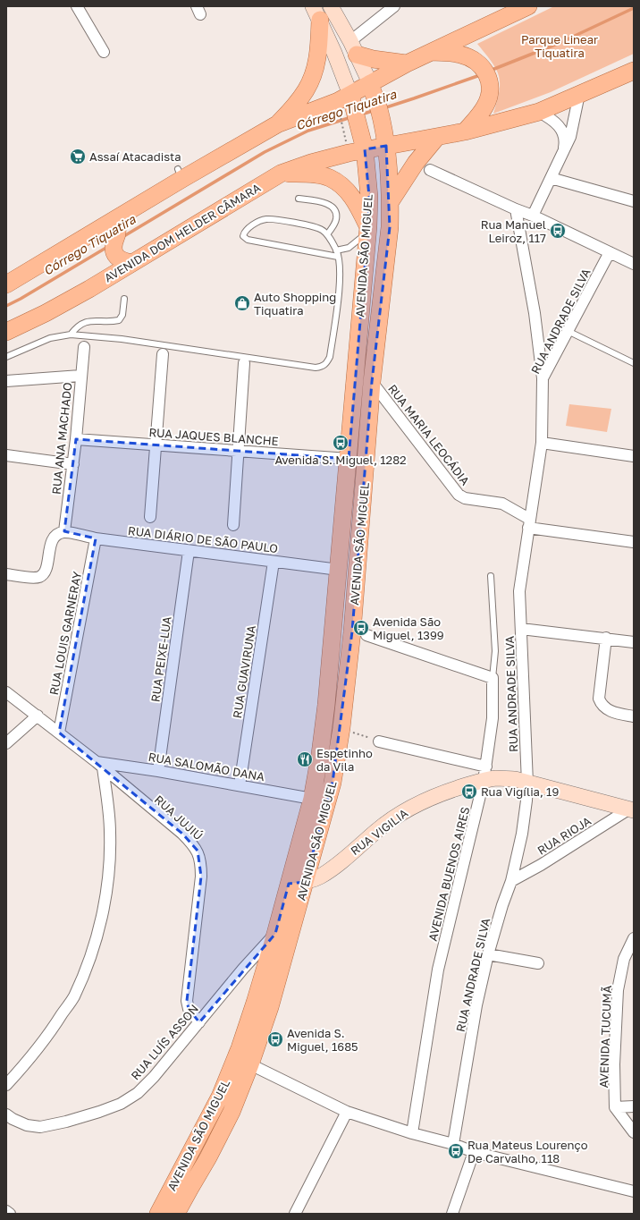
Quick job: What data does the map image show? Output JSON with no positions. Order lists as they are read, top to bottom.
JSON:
{
  "streets": {
    "main road": ["AVENIDA DOM HELDER CÂMARA", "AVENIDA SÃO MIGUEL"],
    "street": [
      "RUA ANDRADE SILVA",
      "RUA MARIA LEOCÁDIA",
      "RUA JAQUES BLANCHE",
      "RUA ANA MACHADO",
      "RUA DIÁRIO DE SÃO PAULO",
      "RUA LOUIS GARNERAY",
      "RUA PEIXE-LUA",
      "RUA GUAVIRUNA",
      "RUA SALOMÃO DANA",
      "RUA JUJIÚ",
      "RUA VIGILIA",
      "RUA RIOJA",
      "AVENIDA BUENOS AIRES",
      "AVENIDA TUCUMÃ",
      "RUA LUÍS ASSON"
    ]
  },
  "crossings": [
    ["AVENIDA DOM HELDER CÂMARA", "AVENIDA SÃO MIGUEL"],
    ["AVENIDA SÃO MIGUEL", "RUA MARIA LEOCÁDIA"],
    ["AVENIDA SÃO MIGUEL", "RUA JAQUES BLANCHE"],
    ["AVENIDA SÃO MIGUEL", "RUA DIÁRIO DE SÃO PAULO"],
    ["AVENIDA SÃO MIGUEL", "RUA SALOMÃO DANA"],
    ["AVENIDA SÃO MIGUEL", "RUA VIGILIA"],
    ["AVENIDA SÃO MIGUEL", "RUA LUÍS ASSON"],
    ["RUA ANDRADE SILVA", "RUA MARIA LEOCÁDIA"],
    ["RUA ANDRADE SILVA", "RUA VIGILIA"],
    ["RUA ANDRADE SILVA", "RUA RIOJA"],
    ["RUA JAQUES BLANCHE", "RUA ANA MACHADO"],
    ["RUA ANA MACHADO", "RUA DIÁRIO DE SÃO PAULO"],
    ["RUA DIÁRIO DE SÃO PAULO", "RUA LOUIS GARNERAY"],
    ["RUA DIÁRIO DE SÃO PAULO", "RUA PEIXE-LUA"],
    ["RUA DIÁRIO DE SÃO PAULO", "RUA GUAVIRUNA"],
    ["RUA LOUIS GARNERAY", "RUA JUJIÚ"],
    ["RUA PEIXE-LUA", "RUA SALOMÃO DANA"],
    ["RUA GUAVIRUNA", "RUA SALOMÃO DANA"],
    ["RUA SALOMÃO DANA", "RUA JUJIÚ"],
    ["RUA JUJIÚ", "RUA LUÍS ASSON"],
    ["RUA VIGILIA", "RUA RIOJA"],
    ["RUA VIGILIA", "AVENIDA BUENOS AIRES"]
  ],
  "water": ["Córrego Tiquatira"],
  "parks": ["Parque Linear Tiquatira"],
  "places": {
    "supermarket": ["Assaí Atacadista"],
    "bus stop": [
      "Rua Manuel Leiroz, 117",
      "Avenida S. Miguel, 1282",
      "Avenida São Miguel, 1399",
      "Rua Vigília, 19",
      "Avenida S. Miguel, 1685",
      "Rua Mateus Lourenço De Carvalho, 118"
    ],
    "shop": ["Auto Shopping Tiquatira"],
    "restaurant": ["Espetinho da Vila"]
  }
}
